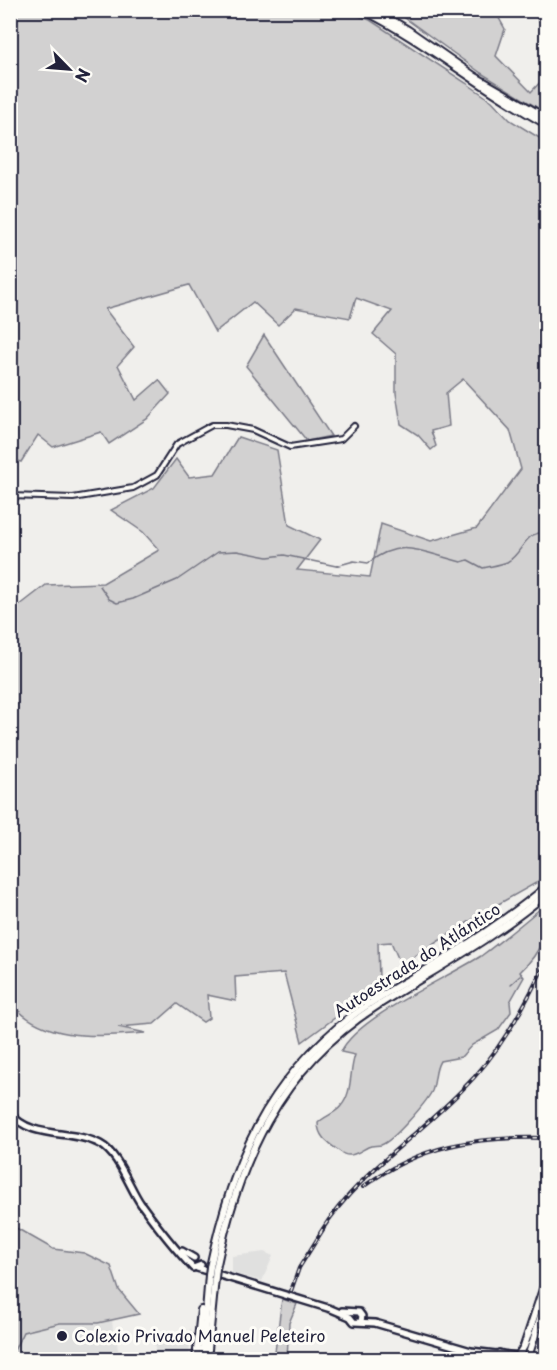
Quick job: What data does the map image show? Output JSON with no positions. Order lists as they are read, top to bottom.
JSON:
{
  "streets": {
    "highway": ["Autoestrada do Atlántico"]
  },
  "places": ["Colexio Privado Manuel Peleteiro"],
  "north": "bottom right"
}
